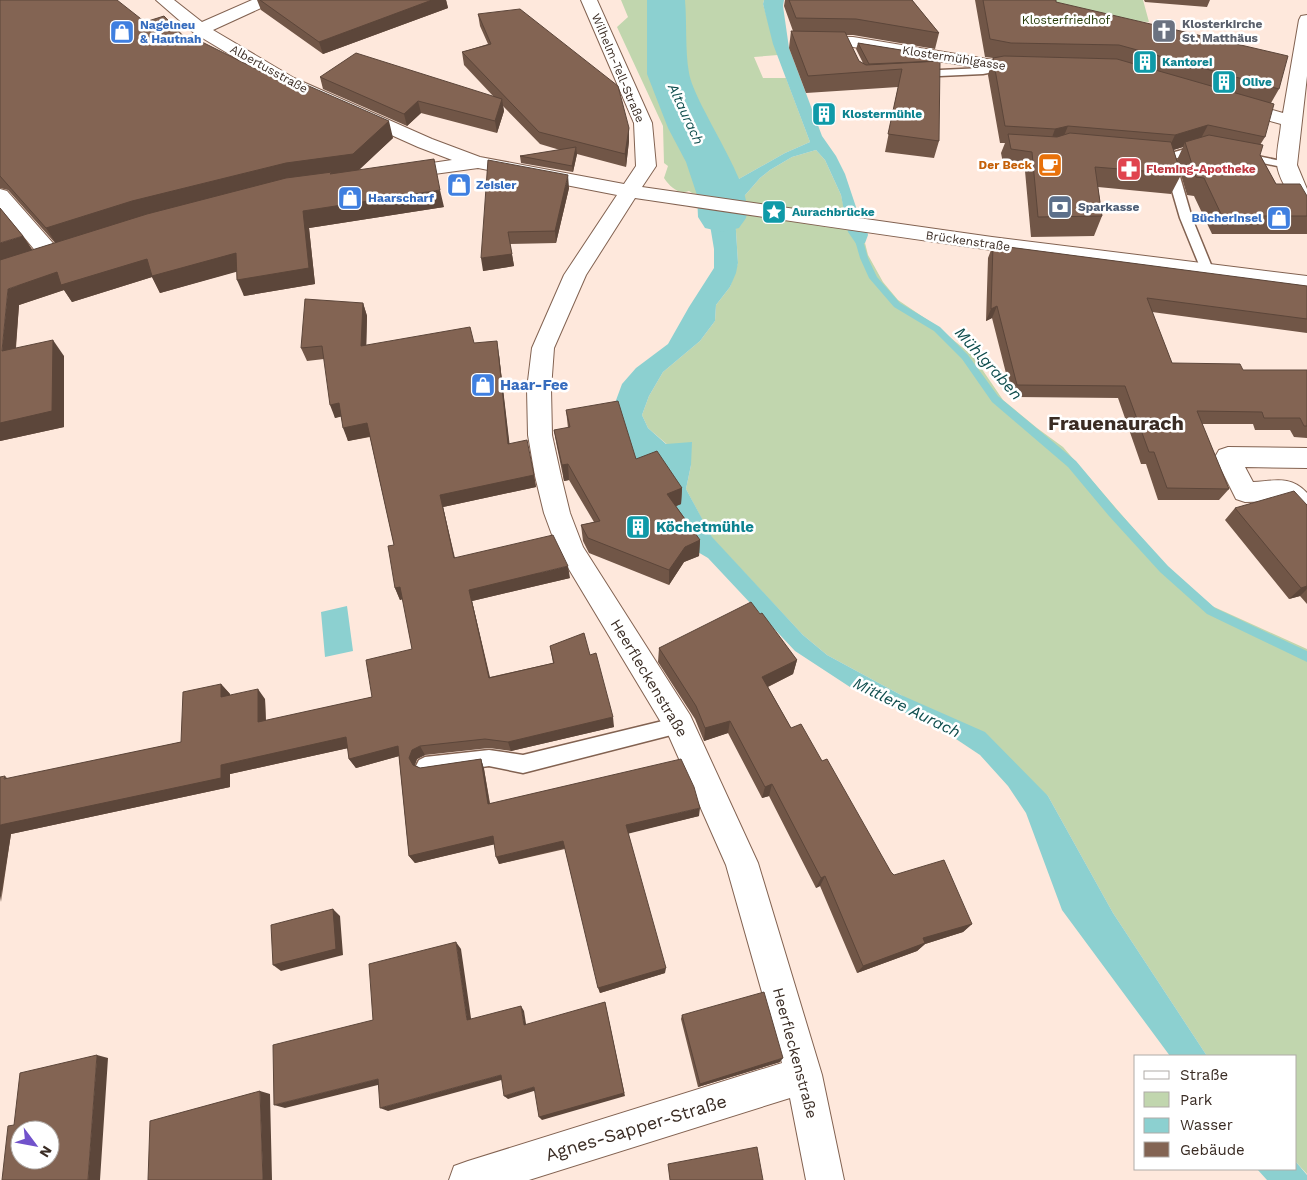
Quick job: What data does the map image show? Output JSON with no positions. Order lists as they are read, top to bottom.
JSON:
{
  "streets": {
    "street": [
      "Klostermühlgasse",
      "Wilhelm-Tell-Straße",
      "Albertusstraße",
      "Brückenstraße",
      "Heerfleckenstraße",
      "Agnes-Sapper-Straße"
    ]
  },
  "crossings": [
    ["Wilhelm-Tell-Straße", "Brückenstraße"],
    ["Wilhelm-Tell-Straße", "Heerfleckenstraße"],
    ["Albertusstraße", "Brückenstraße"],
    ["Brückenstraße", "Heerfleckenstraße"],
    ["Heerfleckenstraße", "Agnes-Sapper-Straße"]
  ],
  "districts": ["Frauenaurach"],
  "water": ["Altaurach", "Mühlgraben", "Mittlere Aurach"],
  "parks": ["Klosterfriedhof"],
  "places": {
    "church": ["Klosterkirche St. Matthäus"],
    "shop": [
      "Nagelneu & Hautnah",
      "Zeisler",
      "Haarscharf",
      "BücherInsel",
      "Haar-Fee"
    ],
    "building": [
      "Kantorei",
      "Olive",
      "Klostermühle",
      "Köchetmühle"
    ],
    "cafe": ["Der Beck"],
    "pharmacy": ["Fleming-Apotheke"],
    "bank": ["Sparkasse"],
    "place": ["Aurachbrücke"]
  },
  "legend": [
    "Straße",
    "Park",
    "Wasser",
    "Gebäude"
  ],
  "north": "bottom right"
}
